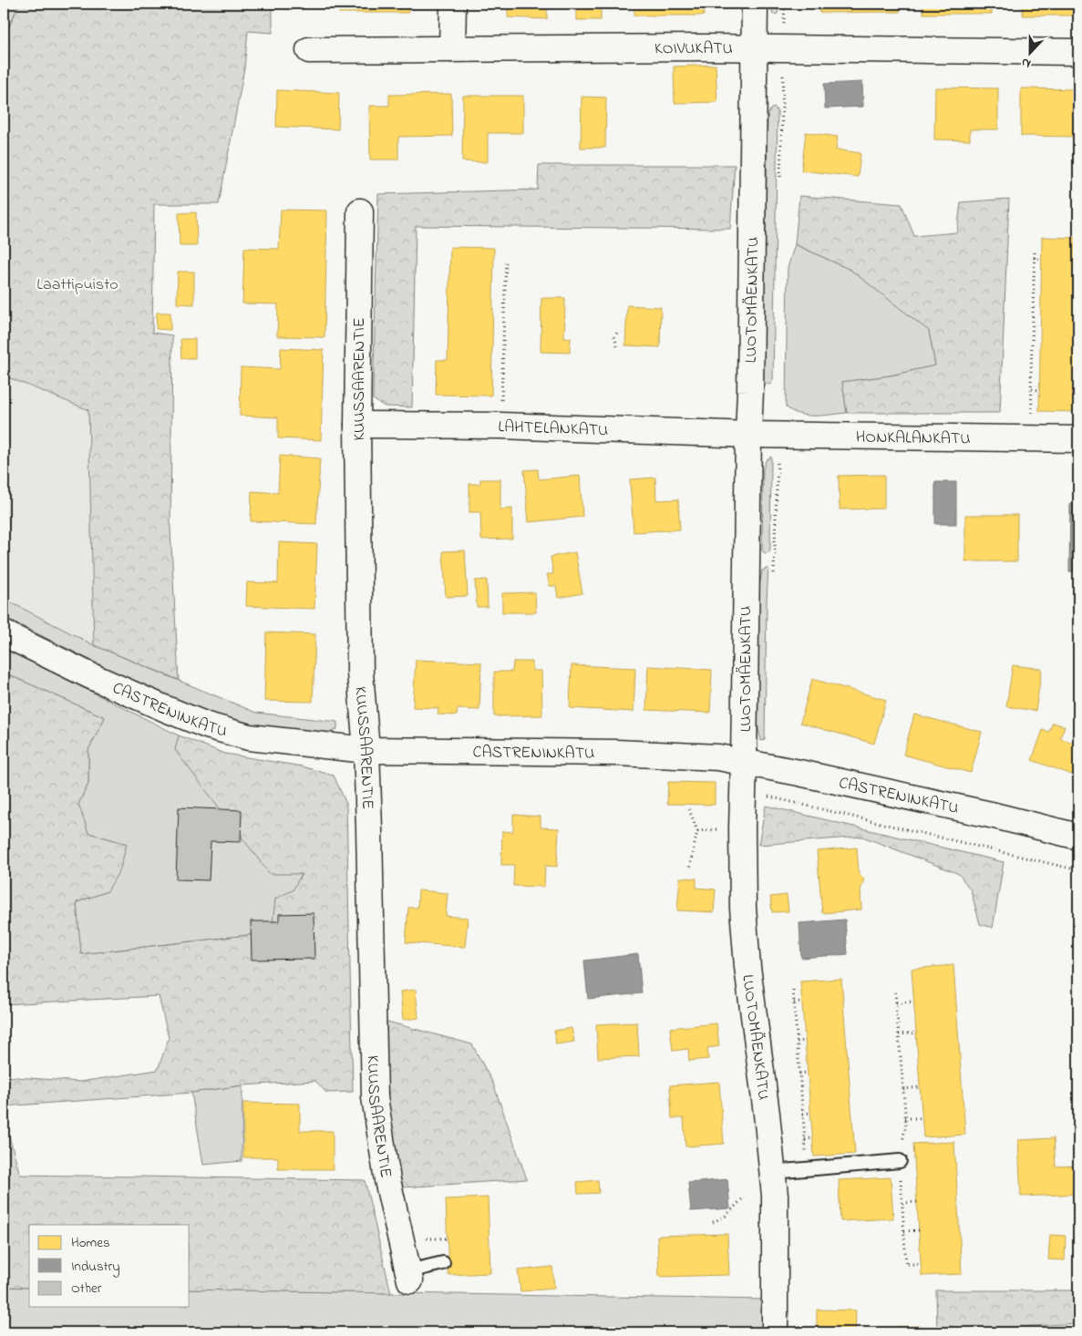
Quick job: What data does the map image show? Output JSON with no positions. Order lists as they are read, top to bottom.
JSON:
{
  "streets": {
    "street": [
      "KOIVUKATU",
      "LUOTOMÄENKATU",
      "KUUSSAARENTIE",
      "LAHTELANKATU",
      "HONKALANKATU",
      "CASTRENINKATU"
    ]
  },
  "crossings": [
    ["KOIVUKATU", "LUOTOMÄENKATU"],
    ["LUOTOMÄENKATU", "LAHTELANKATU"],
    ["LUOTOMÄENKATU", "HONKALANKATU"],
    ["LUOTOMÄENKATU", "CASTRENINKATU"],
    ["KUUSSAARENTIE", "LAHTELANKATU"],
    ["KUUSSAARENTIE", "CASTRENINKATU"],
    ["LAHTELANKATU", "HONKALANKATU"]
  ],
  "parks": ["Laattipuisto"],
  "legend": ["Homes", "Industry", "Other"],
  "north": "bottom"
}
